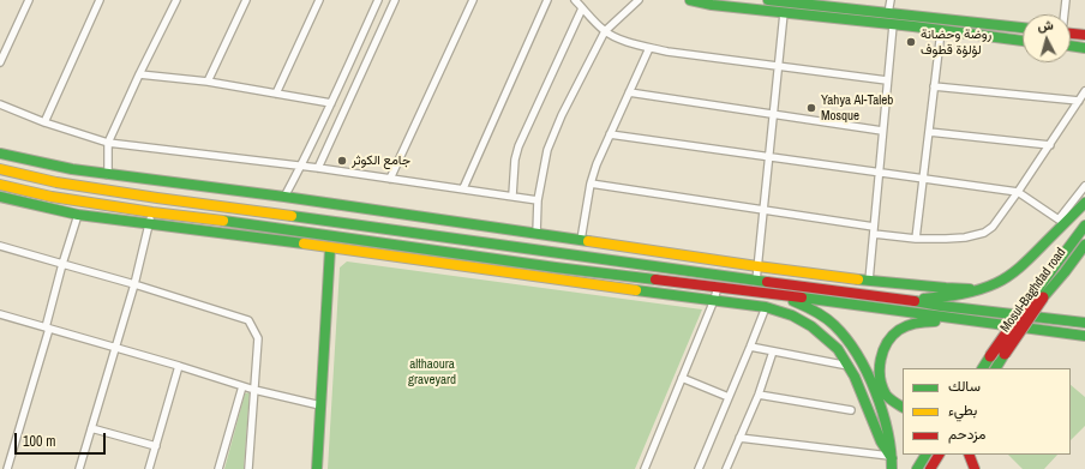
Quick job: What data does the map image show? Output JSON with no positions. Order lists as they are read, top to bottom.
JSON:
{
  "streets": {
    "main road": ["Mosul-Baghdad road"]
  },
  "parks": ["althaoura graveyard"],
  "places": ["روضة وحضانة لؤلؤة قطوف", "Yahya Al-Taleb Mosque", "جامع الكوثر"],
  "legend": ["سالك", "بطيء", "مزدحم"],
  "scale_bar": "100 m",
  "north": "top"
}
